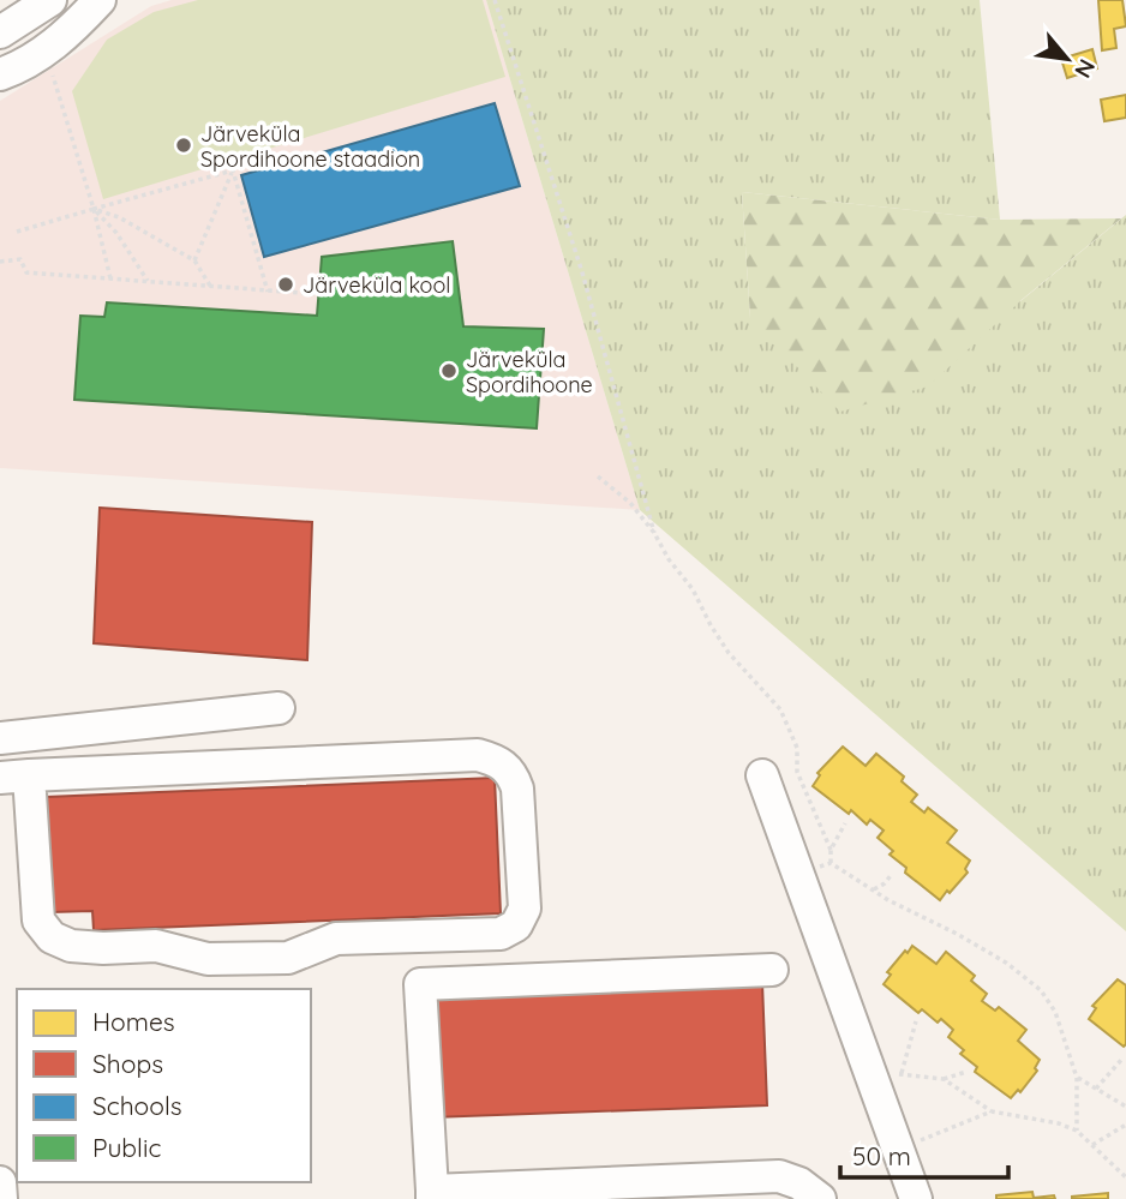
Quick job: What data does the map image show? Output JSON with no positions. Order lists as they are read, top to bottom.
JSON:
{
  "places": ["Järveküla Spordihoone staadion", "Järveküla kool", "Järveküla Spordihoone"],
  "legend": [
    "Homes",
    "Shops",
    "Schools",
    "Public"
  ],
  "scale_bar": "50 m",
  "north": "bottom right"
}
